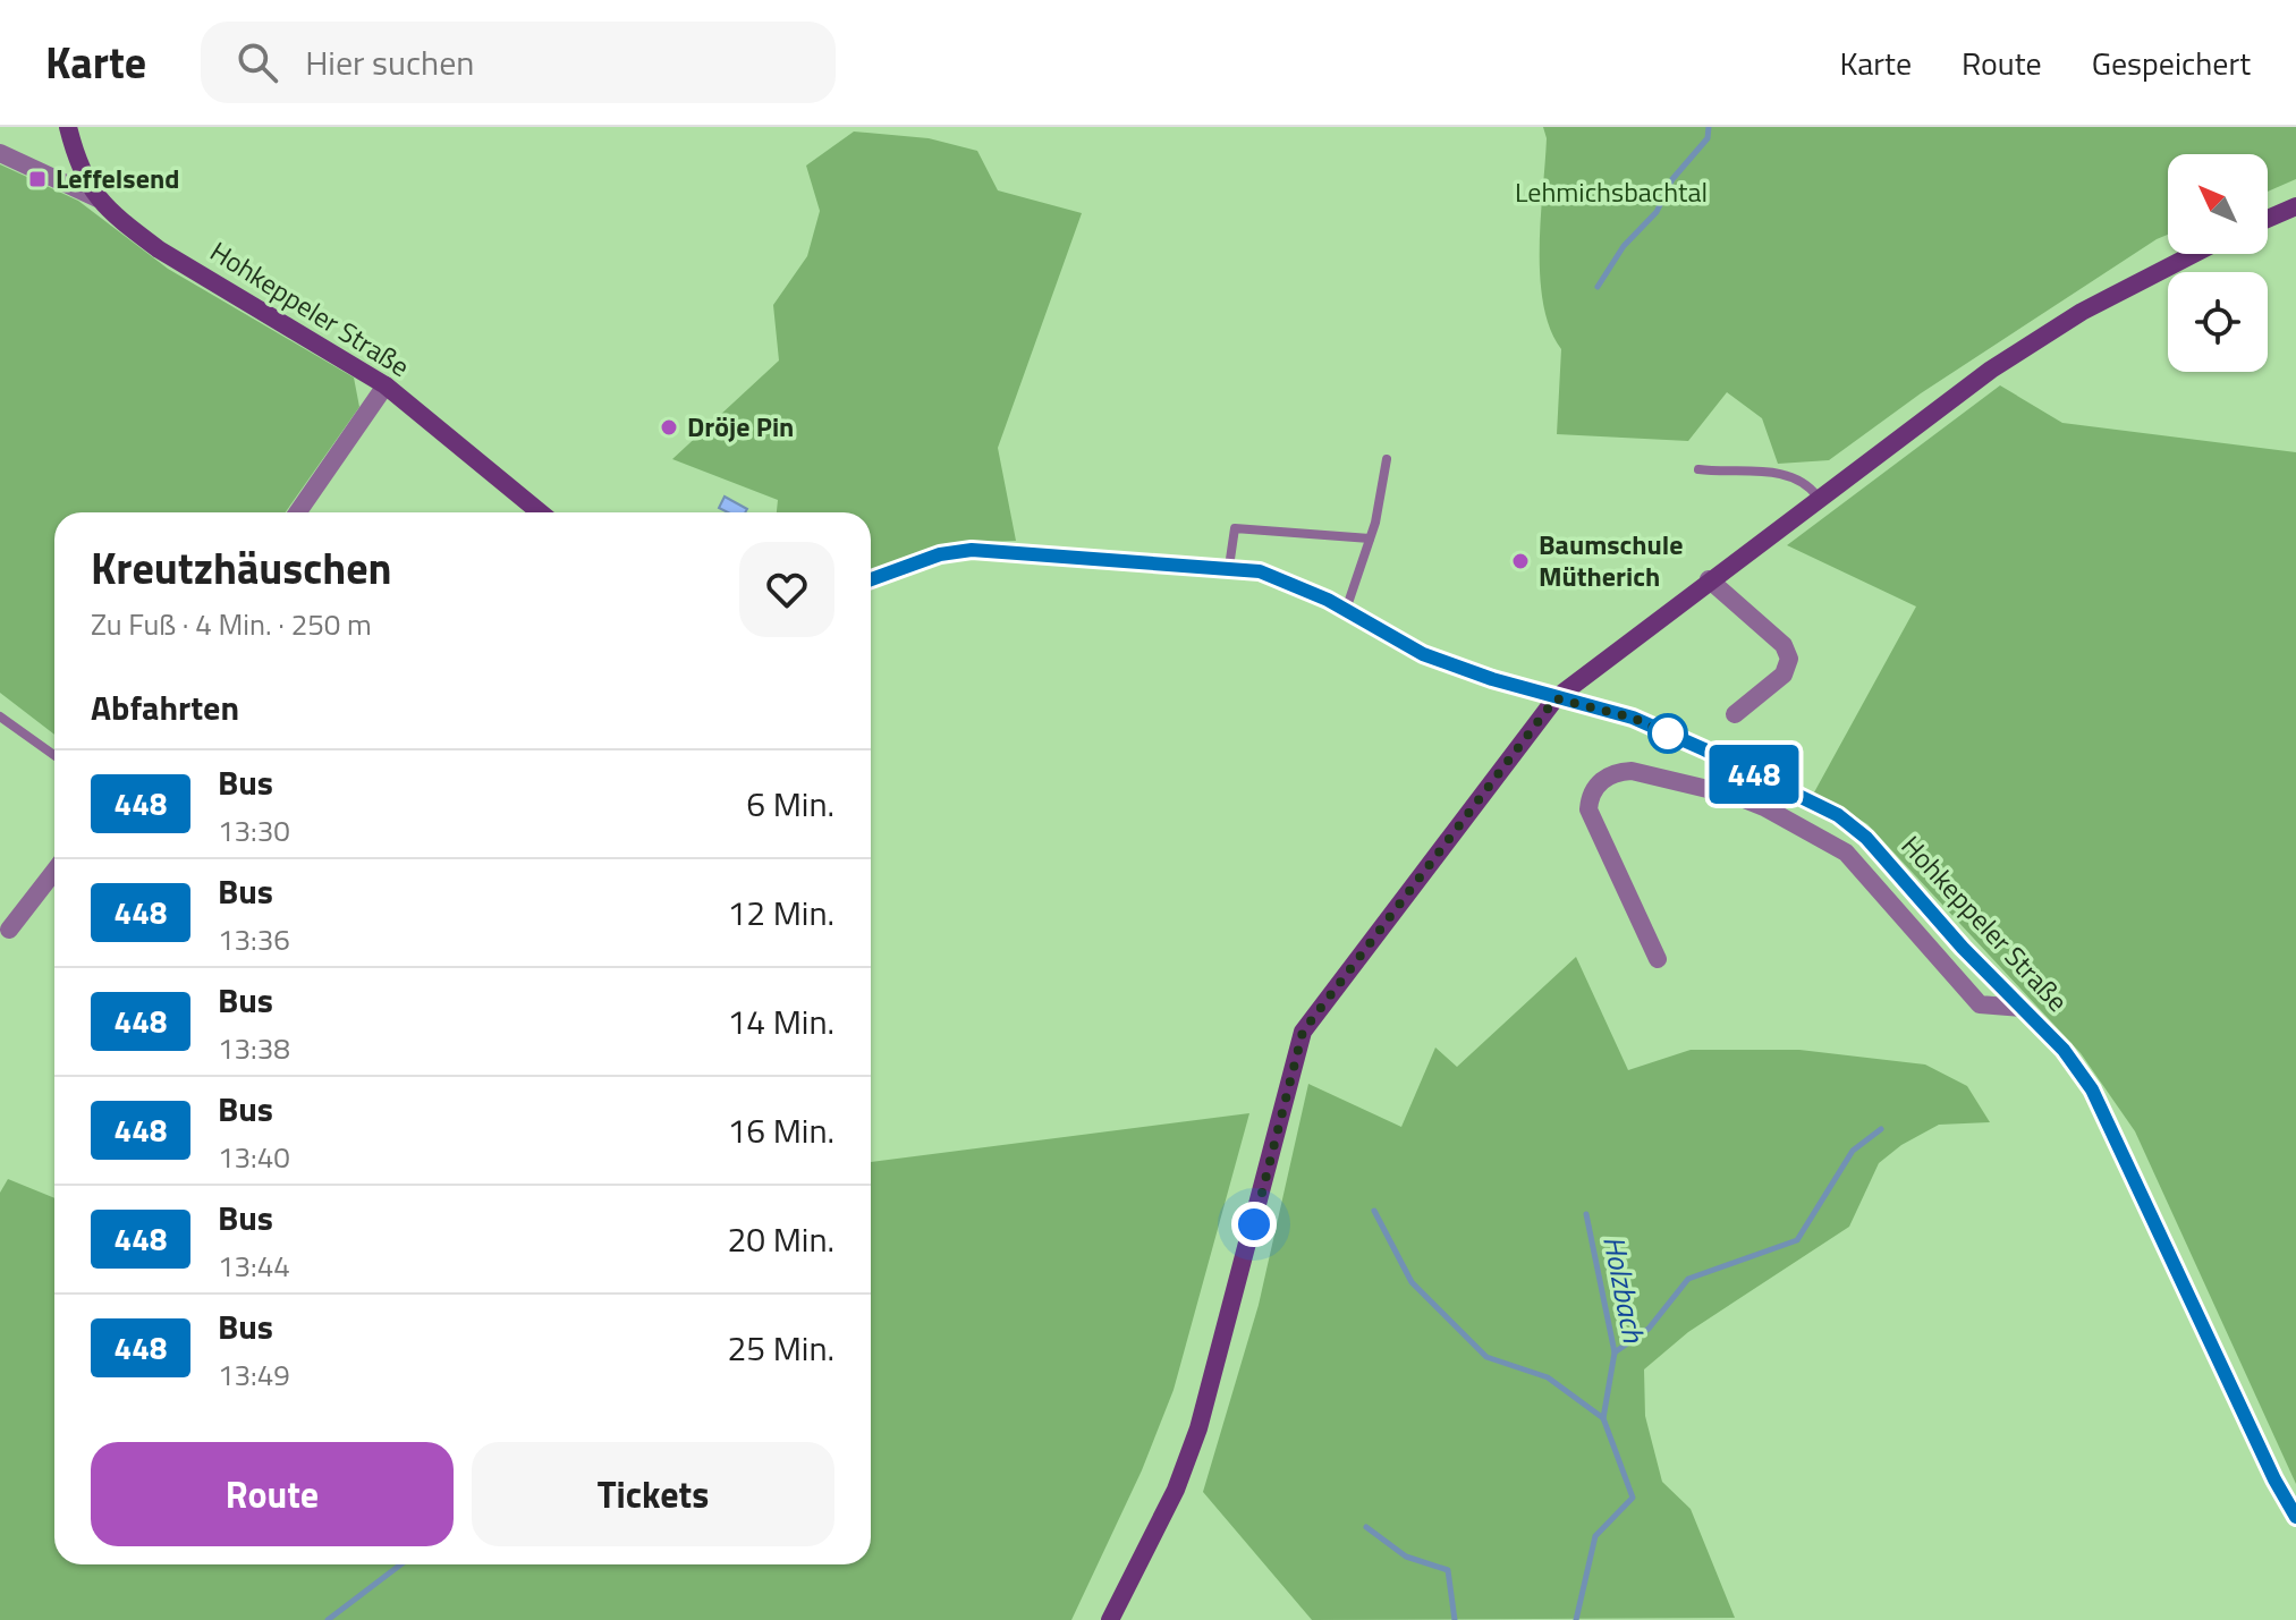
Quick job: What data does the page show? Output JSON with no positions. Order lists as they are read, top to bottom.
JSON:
{
  "streets": {
    "street": ["Hohkeppeler Straße"]
  },
  "water": ["Holzbach"],
  "parks": ["Lehmichsbachtal"],
  "places": {
    "transit": ["Leffelsend"],
    "other": ["Dröje Pin", "Baumschule Mütherich"]
  },
  "lines": ["bus line 448"],
  "north": "top left",
  "page": {
    "header": "Karte",
    "search": "Hier suchen",
    "nav": ["Karte", "Route", "Gespeichert"],
    "on_map": "448",
    "heading": [
      ["Kreutzhäuschen", "Zu Fuß · 4 Min. · 250 m"],
      "Abfahrten"
    ],
    "list": [
      {
        "mark": "448",
        "name": "Bus",
        "note": "13:30",
        "value": "6 Min."
      },
      {
        "mark": "448",
        "name": "Bus",
        "note": "13:36",
        "value": "12 Min."
      },
      {
        "mark": "448",
        "name": "Bus",
        "note": "13:38",
        "value": "14 Min."
      },
      {
        "mark": "448",
        "name": "Bus",
        "note": "13:40",
        "value": "16 Min."
      },
      {
        "mark": "448",
        "name": "Bus",
        "note": "13:44",
        "value": "20 Min."
      },
      {
        "mark": "448",
        "name": "Bus",
        "note": "13:49",
        "value": "25 Min."
      }
    ],
    "buttons": ["Route", "Tickets"]
  }
}
